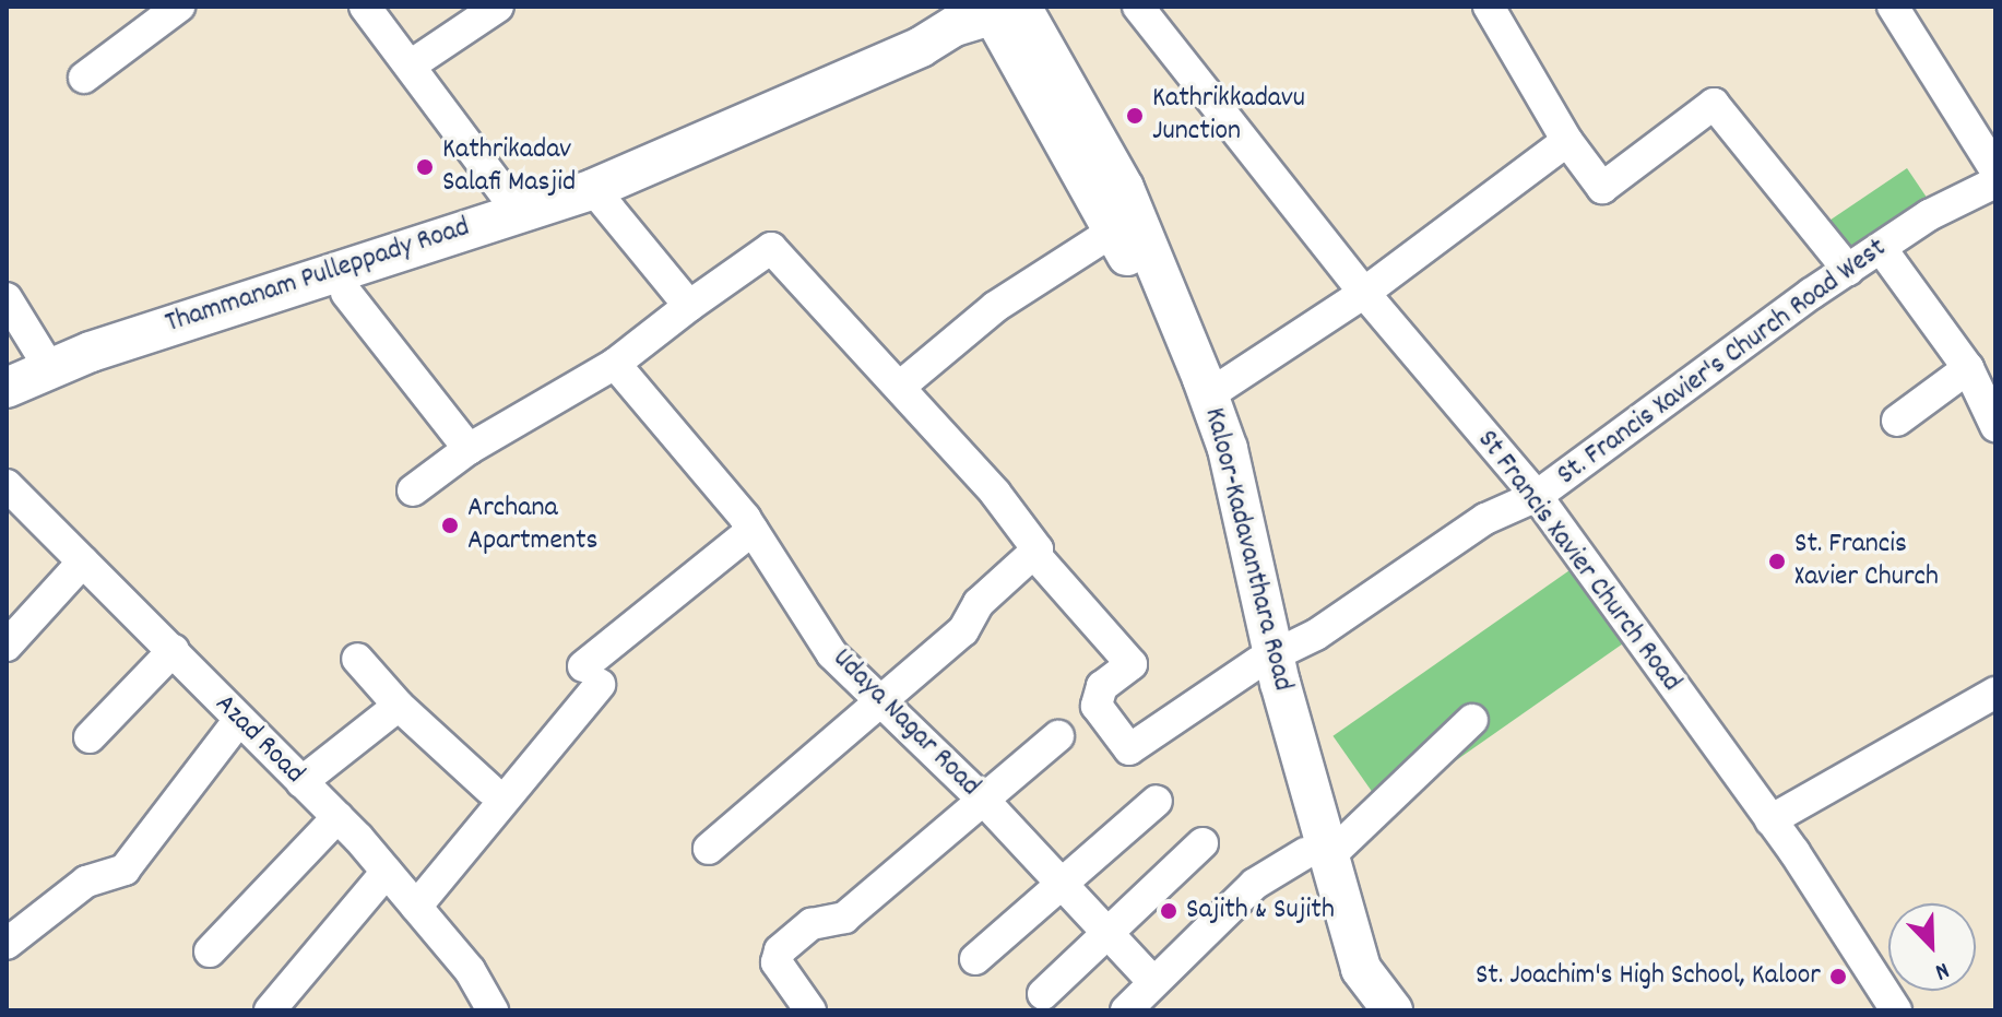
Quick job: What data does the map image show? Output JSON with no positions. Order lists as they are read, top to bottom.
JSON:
{
  "streets": {
    "main road": ["Thammanam Pulleppady Road", "Kaloor-Kadavanthara Road"],
    "street": [
      "St. Francis Xavier's Church Road West",
      "St Francis Xavier Church Road",
      "Udaya Nagar Road",
      "Azad Road"
    ]
  },
  "crossings": [
    ["Thammanam Pulleppady Road", "Kaloor-Kadavanthara Road"],
    ["St. Francis Xavier's Church Road West", "Kaloor-Kadavanthara Road"],
    ["St. Francis Xavier's Church Road West", "St Francis Xavier Church Road"]
  ],
  "places": [
    "Kathrikkadavu Junction",
    "Kathrikadav Salafi Masjid",
    "Archana Apartments",
    "St. Francis Xavier Church",
    "Sajith & Sujith",
    "St. Joachim's High School, Kaloor"
  ],
  "north": "bottom right"
}
